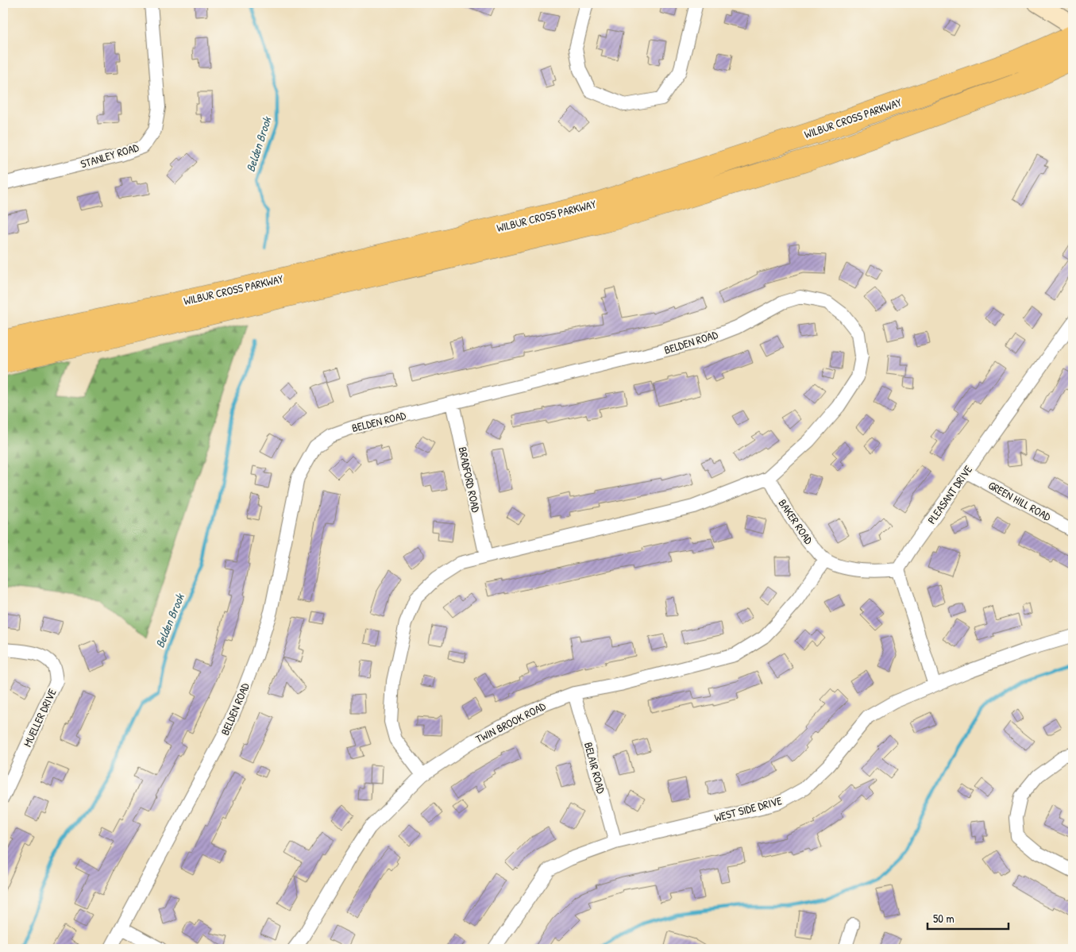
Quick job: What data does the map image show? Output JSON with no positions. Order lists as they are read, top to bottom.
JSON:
{
  "streets": {
    "highway": ["WILBUR CROSS PARKWAY"],
    "street": [
      "STANLEY ROAD",
      "BELDEN ROAD",
      "BRADFORD ROAD",
      "PLEASANT DRIVE",
      "GREEN HILL ROAD",
      "BAKER ROAD",
      "MUELLER DRIVE",
      "TWIN BROOK ROAD",
      "BELAIR ROAD",
      "WEST SIDE DRIVE"
    ]
  },
  "crossings": [
    ["BELDEN ROAD", "BRADFORD ROAD"],
    ["BELDEN ROAD", "BAKER ROAD"],
    ["BELDEN ROAD", "TWIN BROOK ROAD"],
    ["PLEASANT DRIVE", "GREEN HILL ROAD"],
    ["PLEASANT DRIVE", "BAKER ROAD"],
    ["BAKER ROAD", "TWIN BROOK ROAD"],
    ["TWIN BROOK ROAD", "BELAIR ROAD"],
    ["BELAIR ROAD", "WEST SIDE DRIVE"]
  ],
  "water": ["Belden Brook"],
  "scale_bar": "50 m"
}
